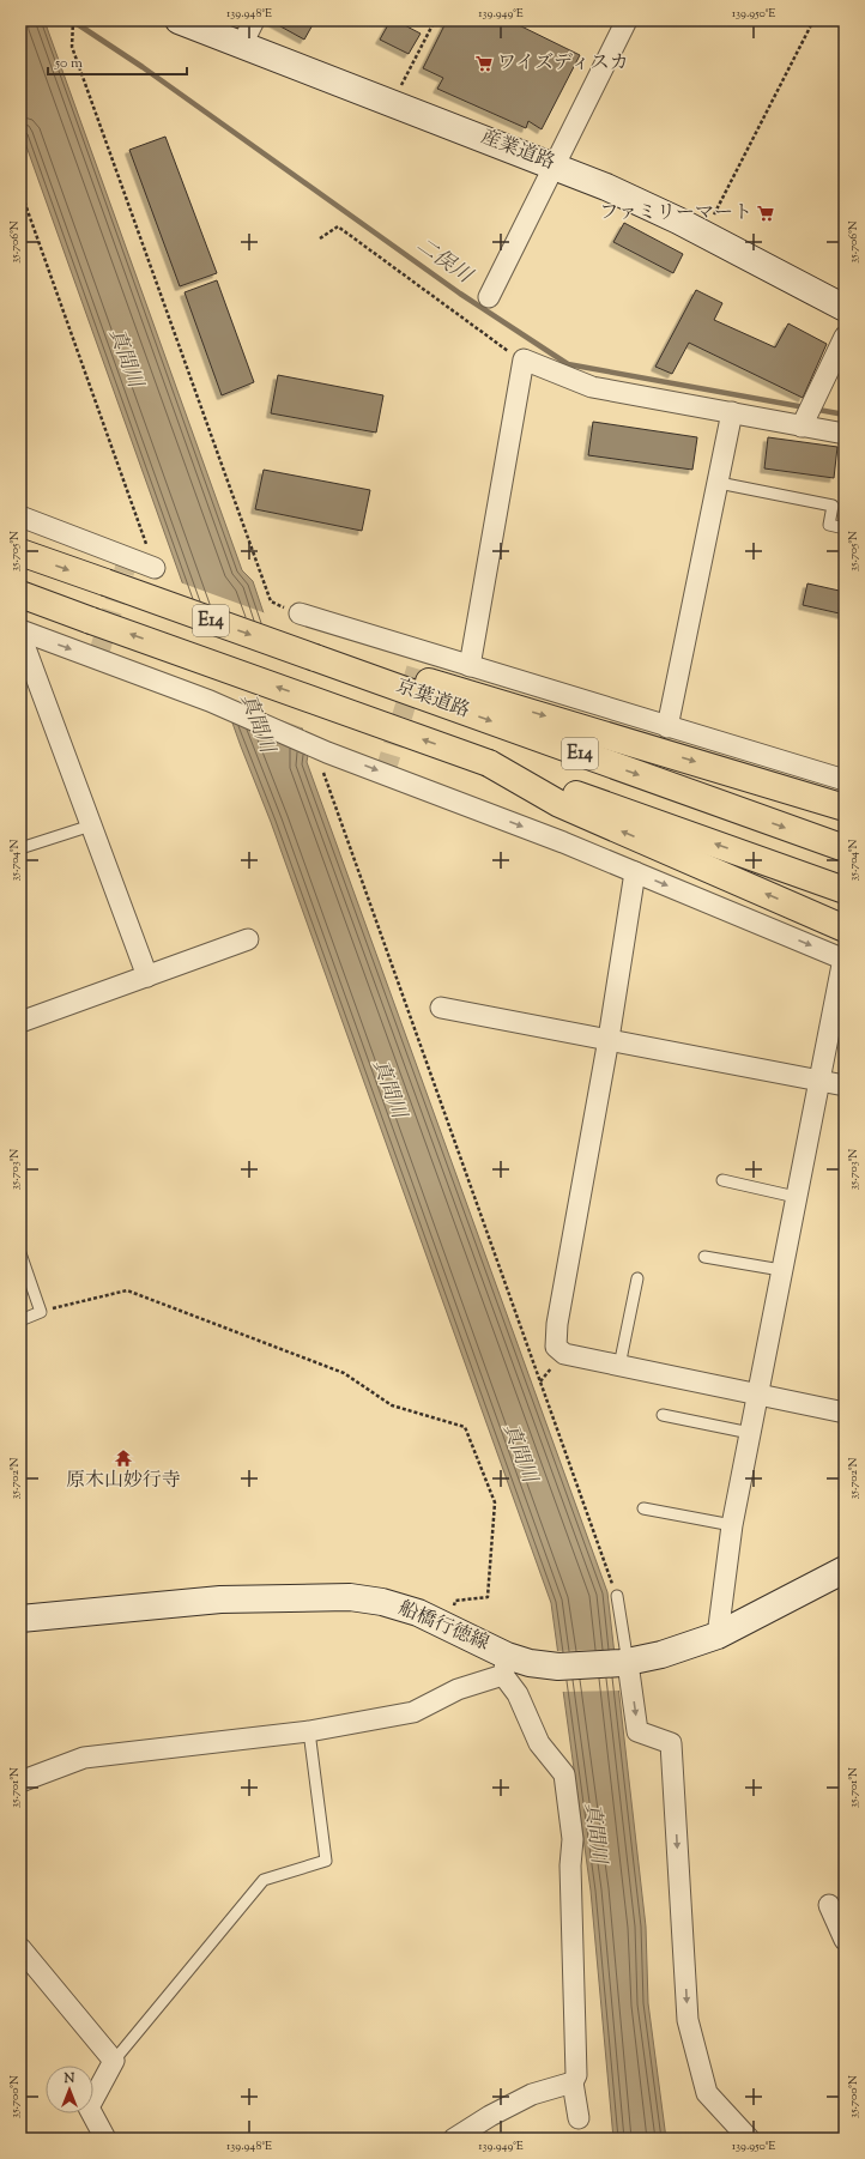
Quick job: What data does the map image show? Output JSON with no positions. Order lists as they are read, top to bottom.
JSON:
{
  "streets": {
    "highway": ["E14", "京葉道路"],
    "main road": ["産業道路", "船橋行徳線"]
  },
  "water": ["二俣川", "真間川"],
  "places": {
    "supermarket": ["ワイズディスカ", "ファミリーマート"],
    "temple": ["原木山妙行寺"]
  },
  "scale_bar": "50 m",
  "north": "top",
  "coordinates": [
    "139.948°E",
    "139.949°E",
    "139.950°E",
    "35.706°N",
    "35.705°N",
    "35.704°N",
    "35.703°N",
    "35.702°N",
    "35.701°N",
    "35.700°N"
  ]
}
